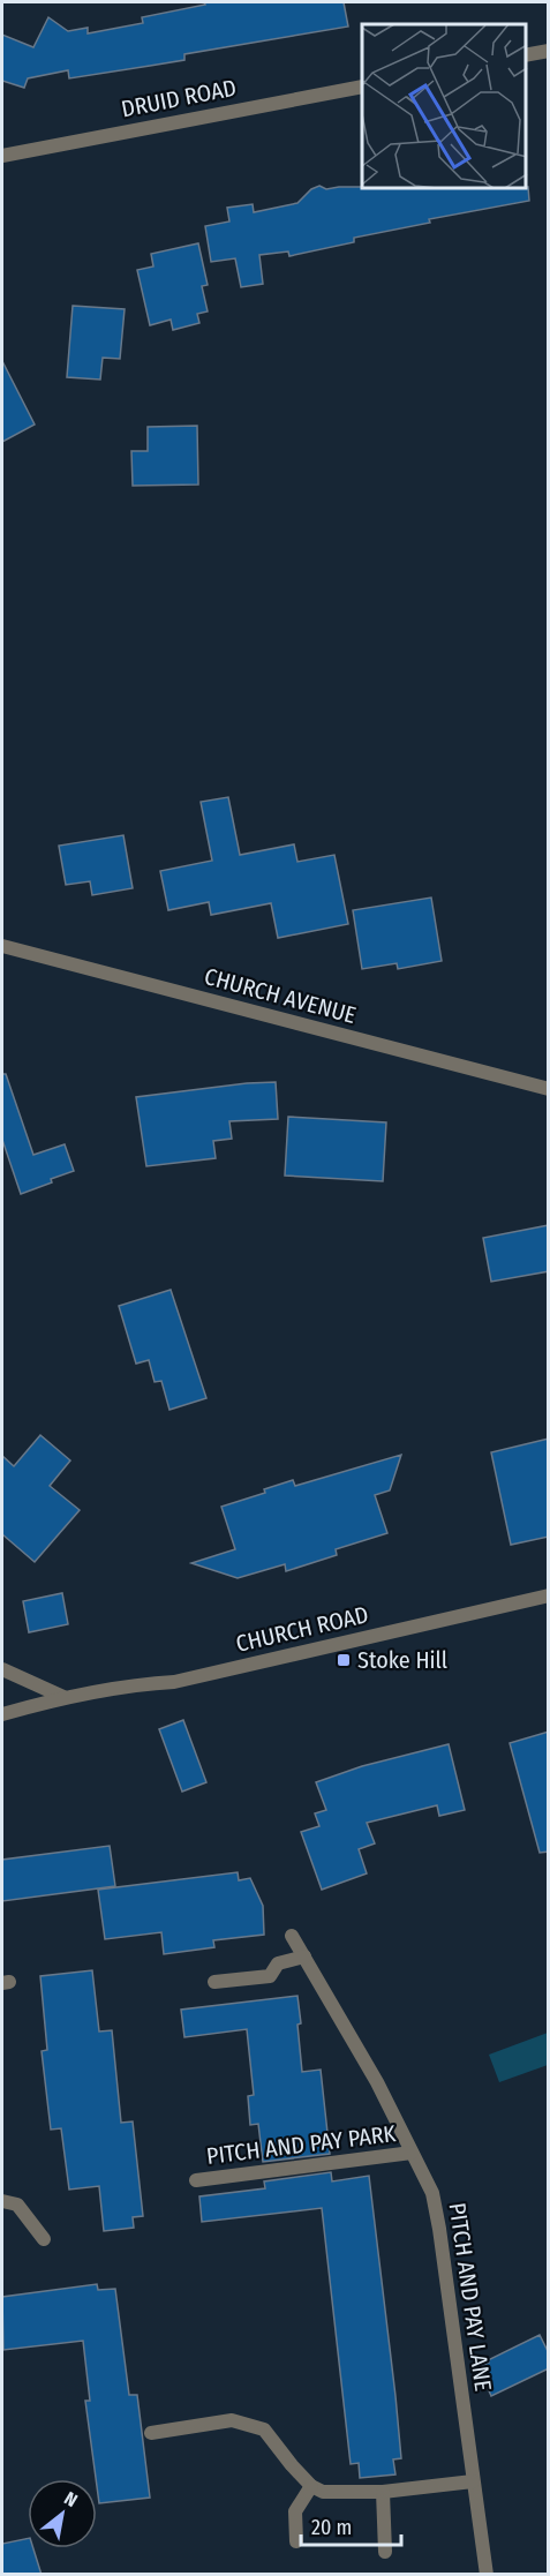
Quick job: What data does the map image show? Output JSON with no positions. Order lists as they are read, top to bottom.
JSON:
{
  "streets": {
    "street": [
      "DRUID ROAD",
      "CHURCH AVENUE",
      "CHURCH ROAD",
      "PITCH AND PAY PARK",
      "PITCH AND PAY LANE"
    ]
  },
  "crossings": [
    ["PITCH AND PAY PARK", "PITCH AND PAY LANE"]
  ],
  "places": {
    "transit": ["Stoke Hill"]
  },
  "scale_bar": "20 m",
  "north": "top right"
}
